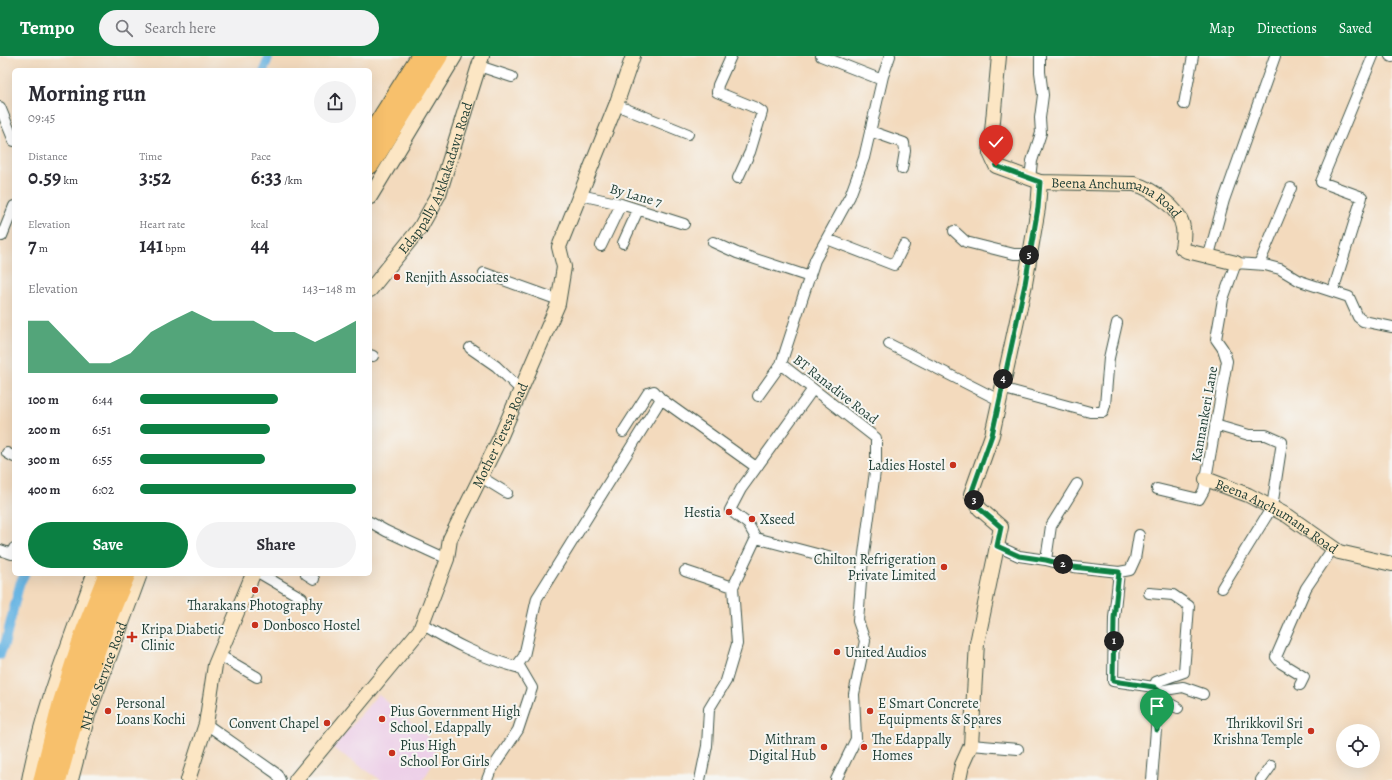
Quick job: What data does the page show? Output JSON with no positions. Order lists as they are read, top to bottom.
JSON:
{
  "streets": {
    "street": [
      "Edappally Arkkakadavu Road",
      "By Lane 7",
      "Beena Anchumana Road",
      "BT Ranadive Road",
      "Kannankeri Lane",
      "Mother Teresa Road",
      "NH-66 Service Road"
    ]
  },
  "crossings": [
    ["By Lane 7", "Mother Teresa Road"],
    ["Beena Anchumana Road", "Kannankeri Lane"]
  ],
  "places": {
    "other": [
      "Renjith Associates",
      "Ladies Hostel",
      "Hestia",
      "Xseed",
      "Chilton Refrigeration Private Limited",
      "Tharakans Photography",
      "Donbosco Hostel",
      "United Audios",
      "Personal Loans Kochi",
      "E Smart Concrete Equipments & Spares",
      "Pius Government High School, Edappally",
      "Convent Chapel",
      "Thrikkovil Sri Krishna Temple",
      "Mithram Digital Hub",
      "The Edappally Homes",
      "Pius High School For Girls"
    ],
    "health": ["Kripa Diabetic Clinic"]
  },
  "page": {
    "header": "Tempo",
    "search": "Search here",
    "nav": ["Map", "Directions", "Saved"],
    "heading": ["Morning run", "09:45"],
    "stats": [
      ["Distance", "0.59 km"],
      ["Time", "3:52"],
      ["Pace", "6:33 /km"],
      ["Elevation", "7 m"],
      ["Heart rate", "141 bpm"],
      ["kcal", "44"]
    ],
    "pins": [
      "5",
      "4",
      "3",
      "2",
      "1"
    ],
    "chart": ["Elevation", "143–148 m"],
    "list": [
      {
        "name": "100 m",
        "note": "6:44"
      },
      {
        "name": "200 m",
        "note": "6:51"
      },
      {
        "name": "300 m",
        "note": "6:55"
      },
      {
        "name": "400 m",
        "note": "6:02"
      }
    ],
    "buttons": ["Save", "Share"]
  }
}
